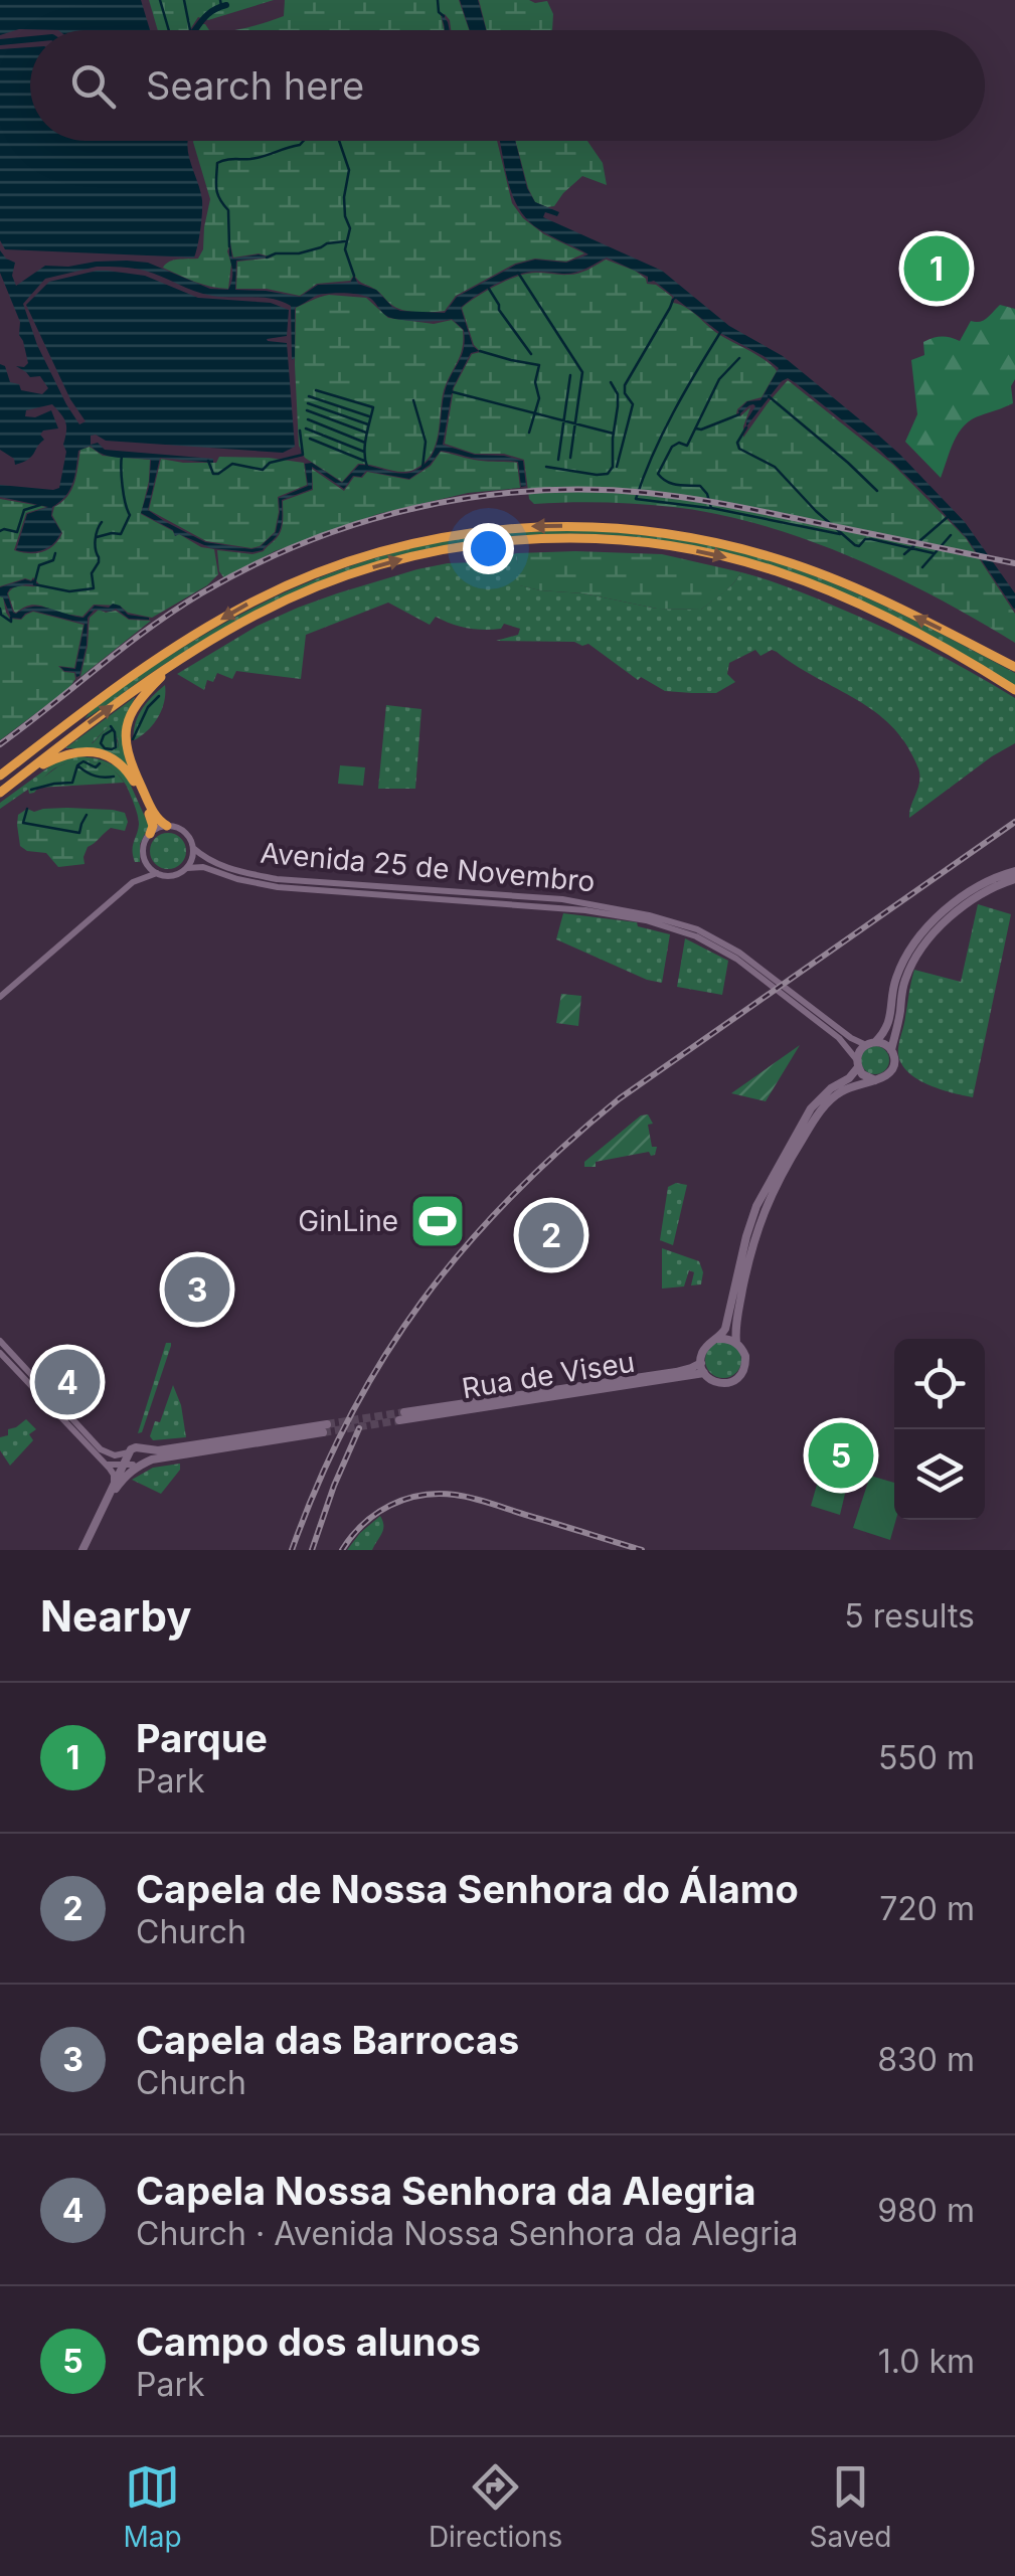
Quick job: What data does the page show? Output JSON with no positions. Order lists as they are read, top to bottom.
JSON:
{
  "streets": {
    "main road": ["Rua de Viseu"],
    "street": ["Avenida 25 de Novembro"]
  },
  "places": {
    "sports": ["GinLine"]
  },
  "page": {
    "search": "Search here",
    "pins": [
      "1",
      "2",
      "3",
      "4",
      "5"
    ],
    "heading": ["Nearby", "5 results"],
    "list": [
      {
        "mark": "1",
        "name": "Parque",
        "note": "Park",
        "value": "550 m"
      },
      {
        "mark": "2",
        "name": "Capela de Nossa Senhora do Álamo",
        "note": "Church",
        "value": "720 m"
      },
      {
        "mark": "3",
        "name": "Capela das Barrocas",
        "note": "Church",
        "value": "830 m"
      },
      {
        "mark": "4",
        "name": "Capela Nossa Senhora da Alegria",
        "note": "Church · Avenida Nossa Senhora da Alegria",
        "value": "980 m"
      },
      {
        "mark": "5",
        "name": "Campo dos alunos",
        "note": "Park",
        "value": "1.0 km"
      }
    ],
    "nav": ["Map", "Directions", "Saved"]
  }
}
